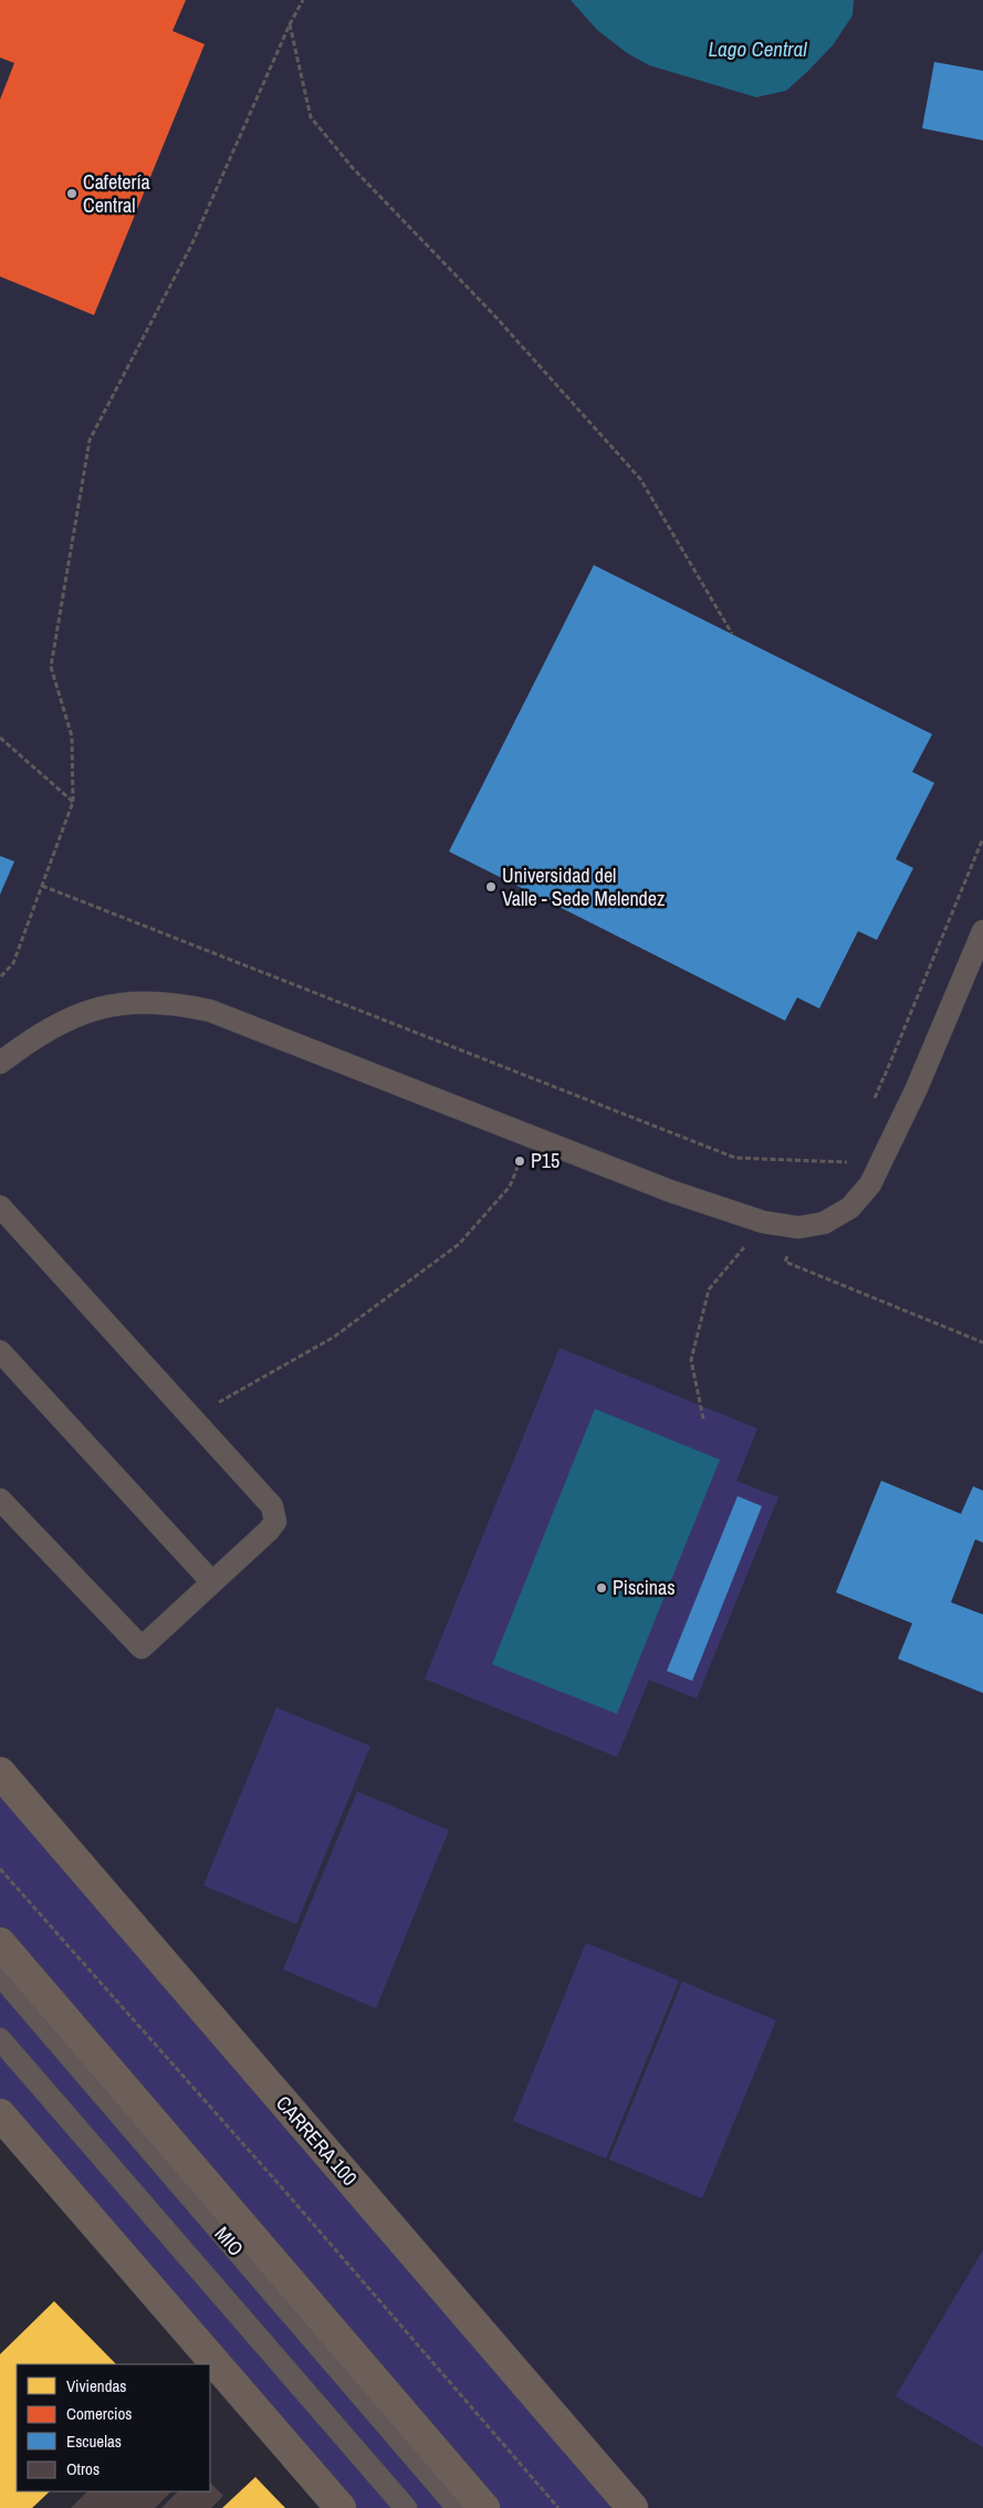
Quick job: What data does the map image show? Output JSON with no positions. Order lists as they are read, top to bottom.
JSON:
{
  "streets": {
    "main road": ["CARRERA 100"],
    "lane": ["MIO"]
  },
  "water": ["Lago Central"],
  "places": [
    "Cafetería Central",
    "Universidad del Valle - Sede Melendez",
    "P15",
    "Piscinas"
  ],
  "legend": [
    "Viviendas",
    "Comercios",
    "Escuelas",
    "Otros"
  ]
}
